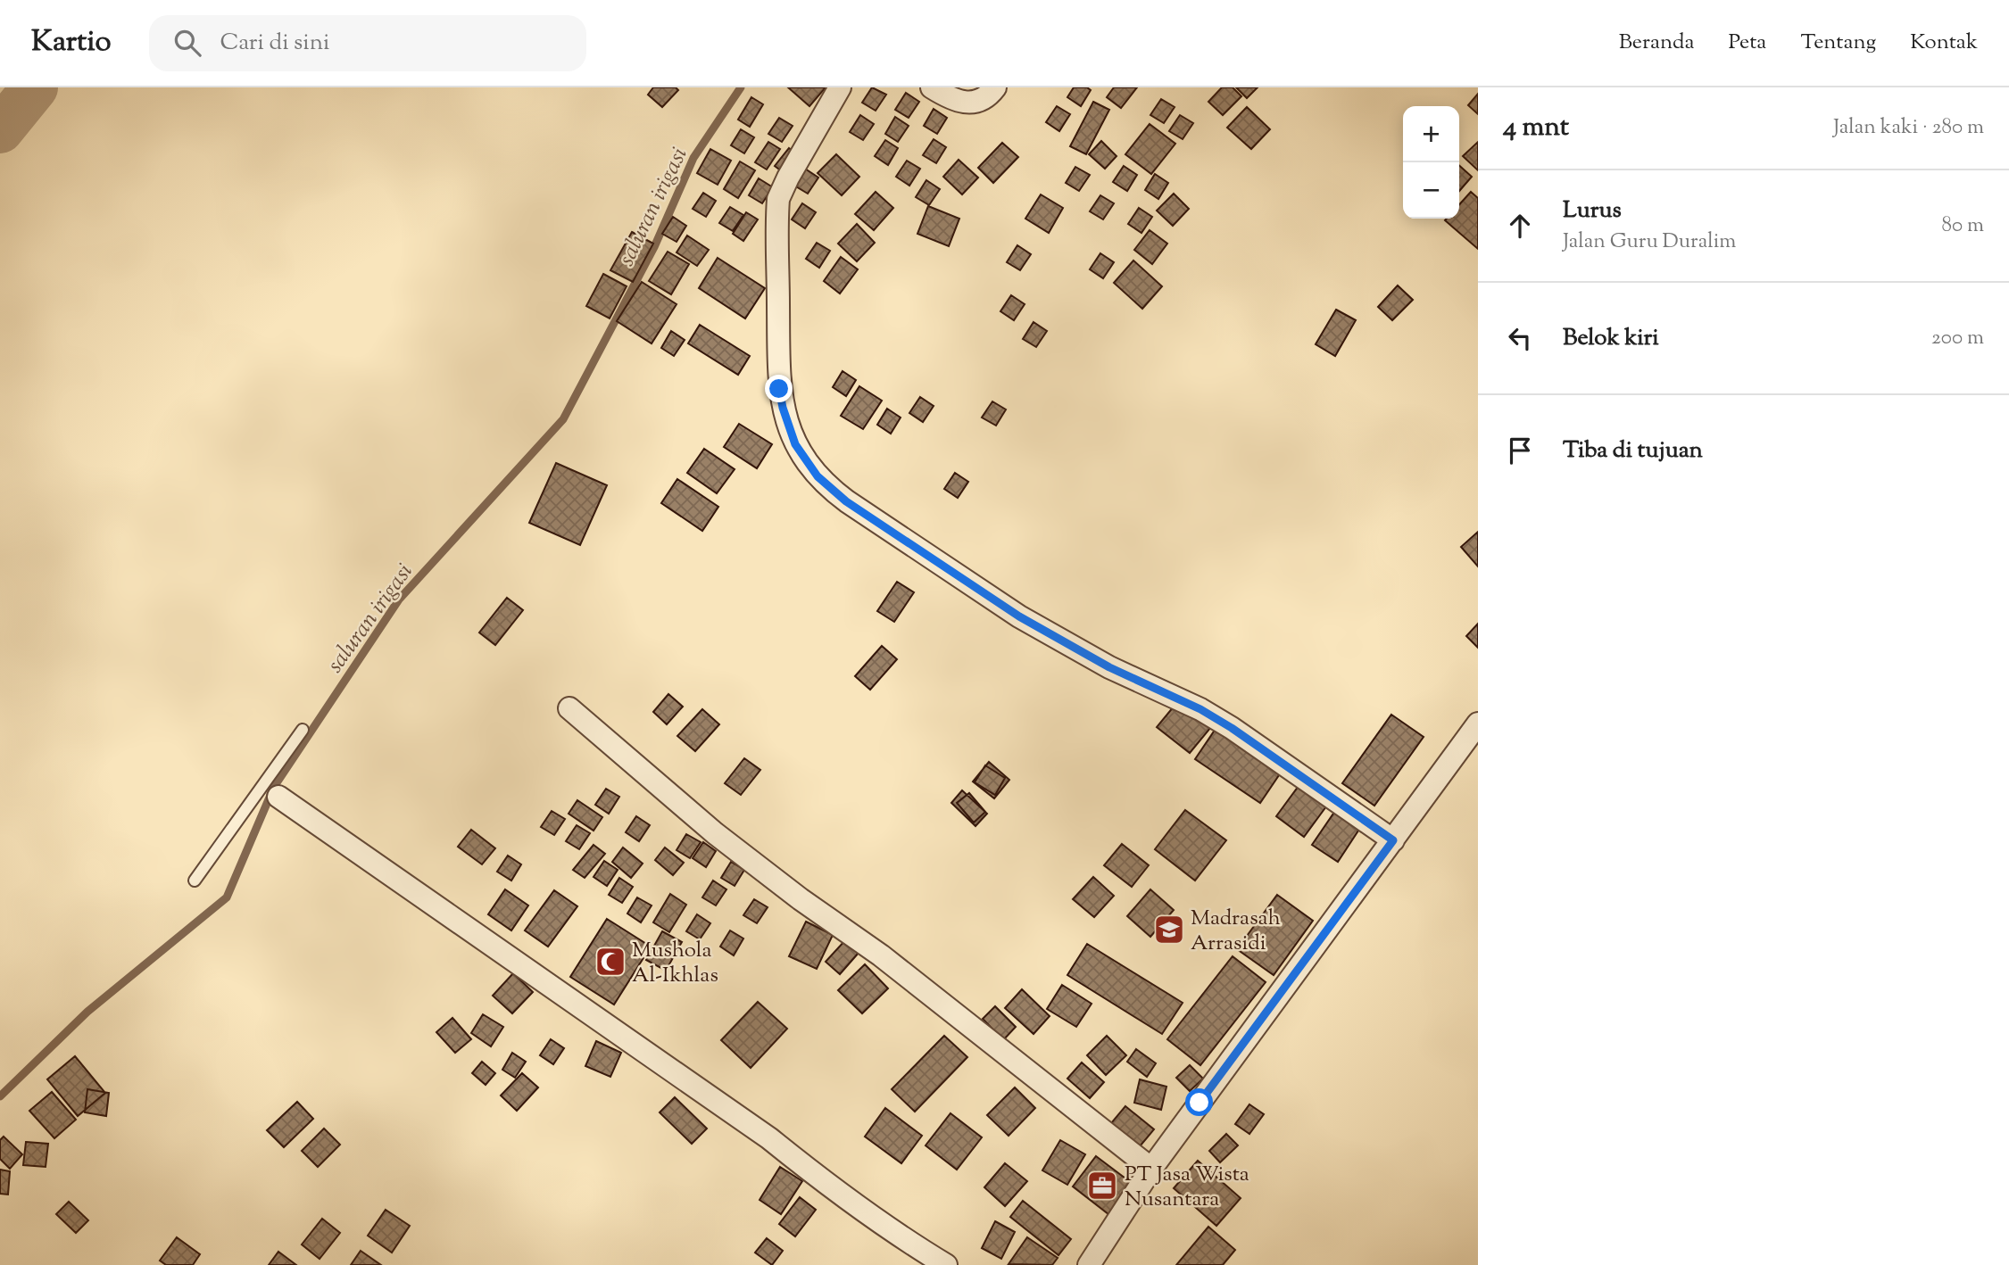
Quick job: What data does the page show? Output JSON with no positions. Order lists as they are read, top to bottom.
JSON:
{
  "water": ["saluran irigasi"],
  "places": {
    "school or university": ["Madrasah Arrasidi"],
    "mosque": ["Mushola Al-Ikhlas"],
    "office": ["PT Jasa Wista Nusantara"]
  },
  "page": {
    "header": "Kartio",
    "search": "Cari di sini",
    "nav": [
      "Beranda",
      "Peta",
      "Tentang",
      "Kontak"
    ],
    "heading": ["4 mnt", "Jalan kaki · 280 m"],
    "map_buttons": ["+", "−"],
    "list": [
      ["Lurus", "Jalan Guru Duralim", "80 m"],
      ["Belok kiri", "200 m"],
      "Tiba di tujuan"
    ]
  }
}
